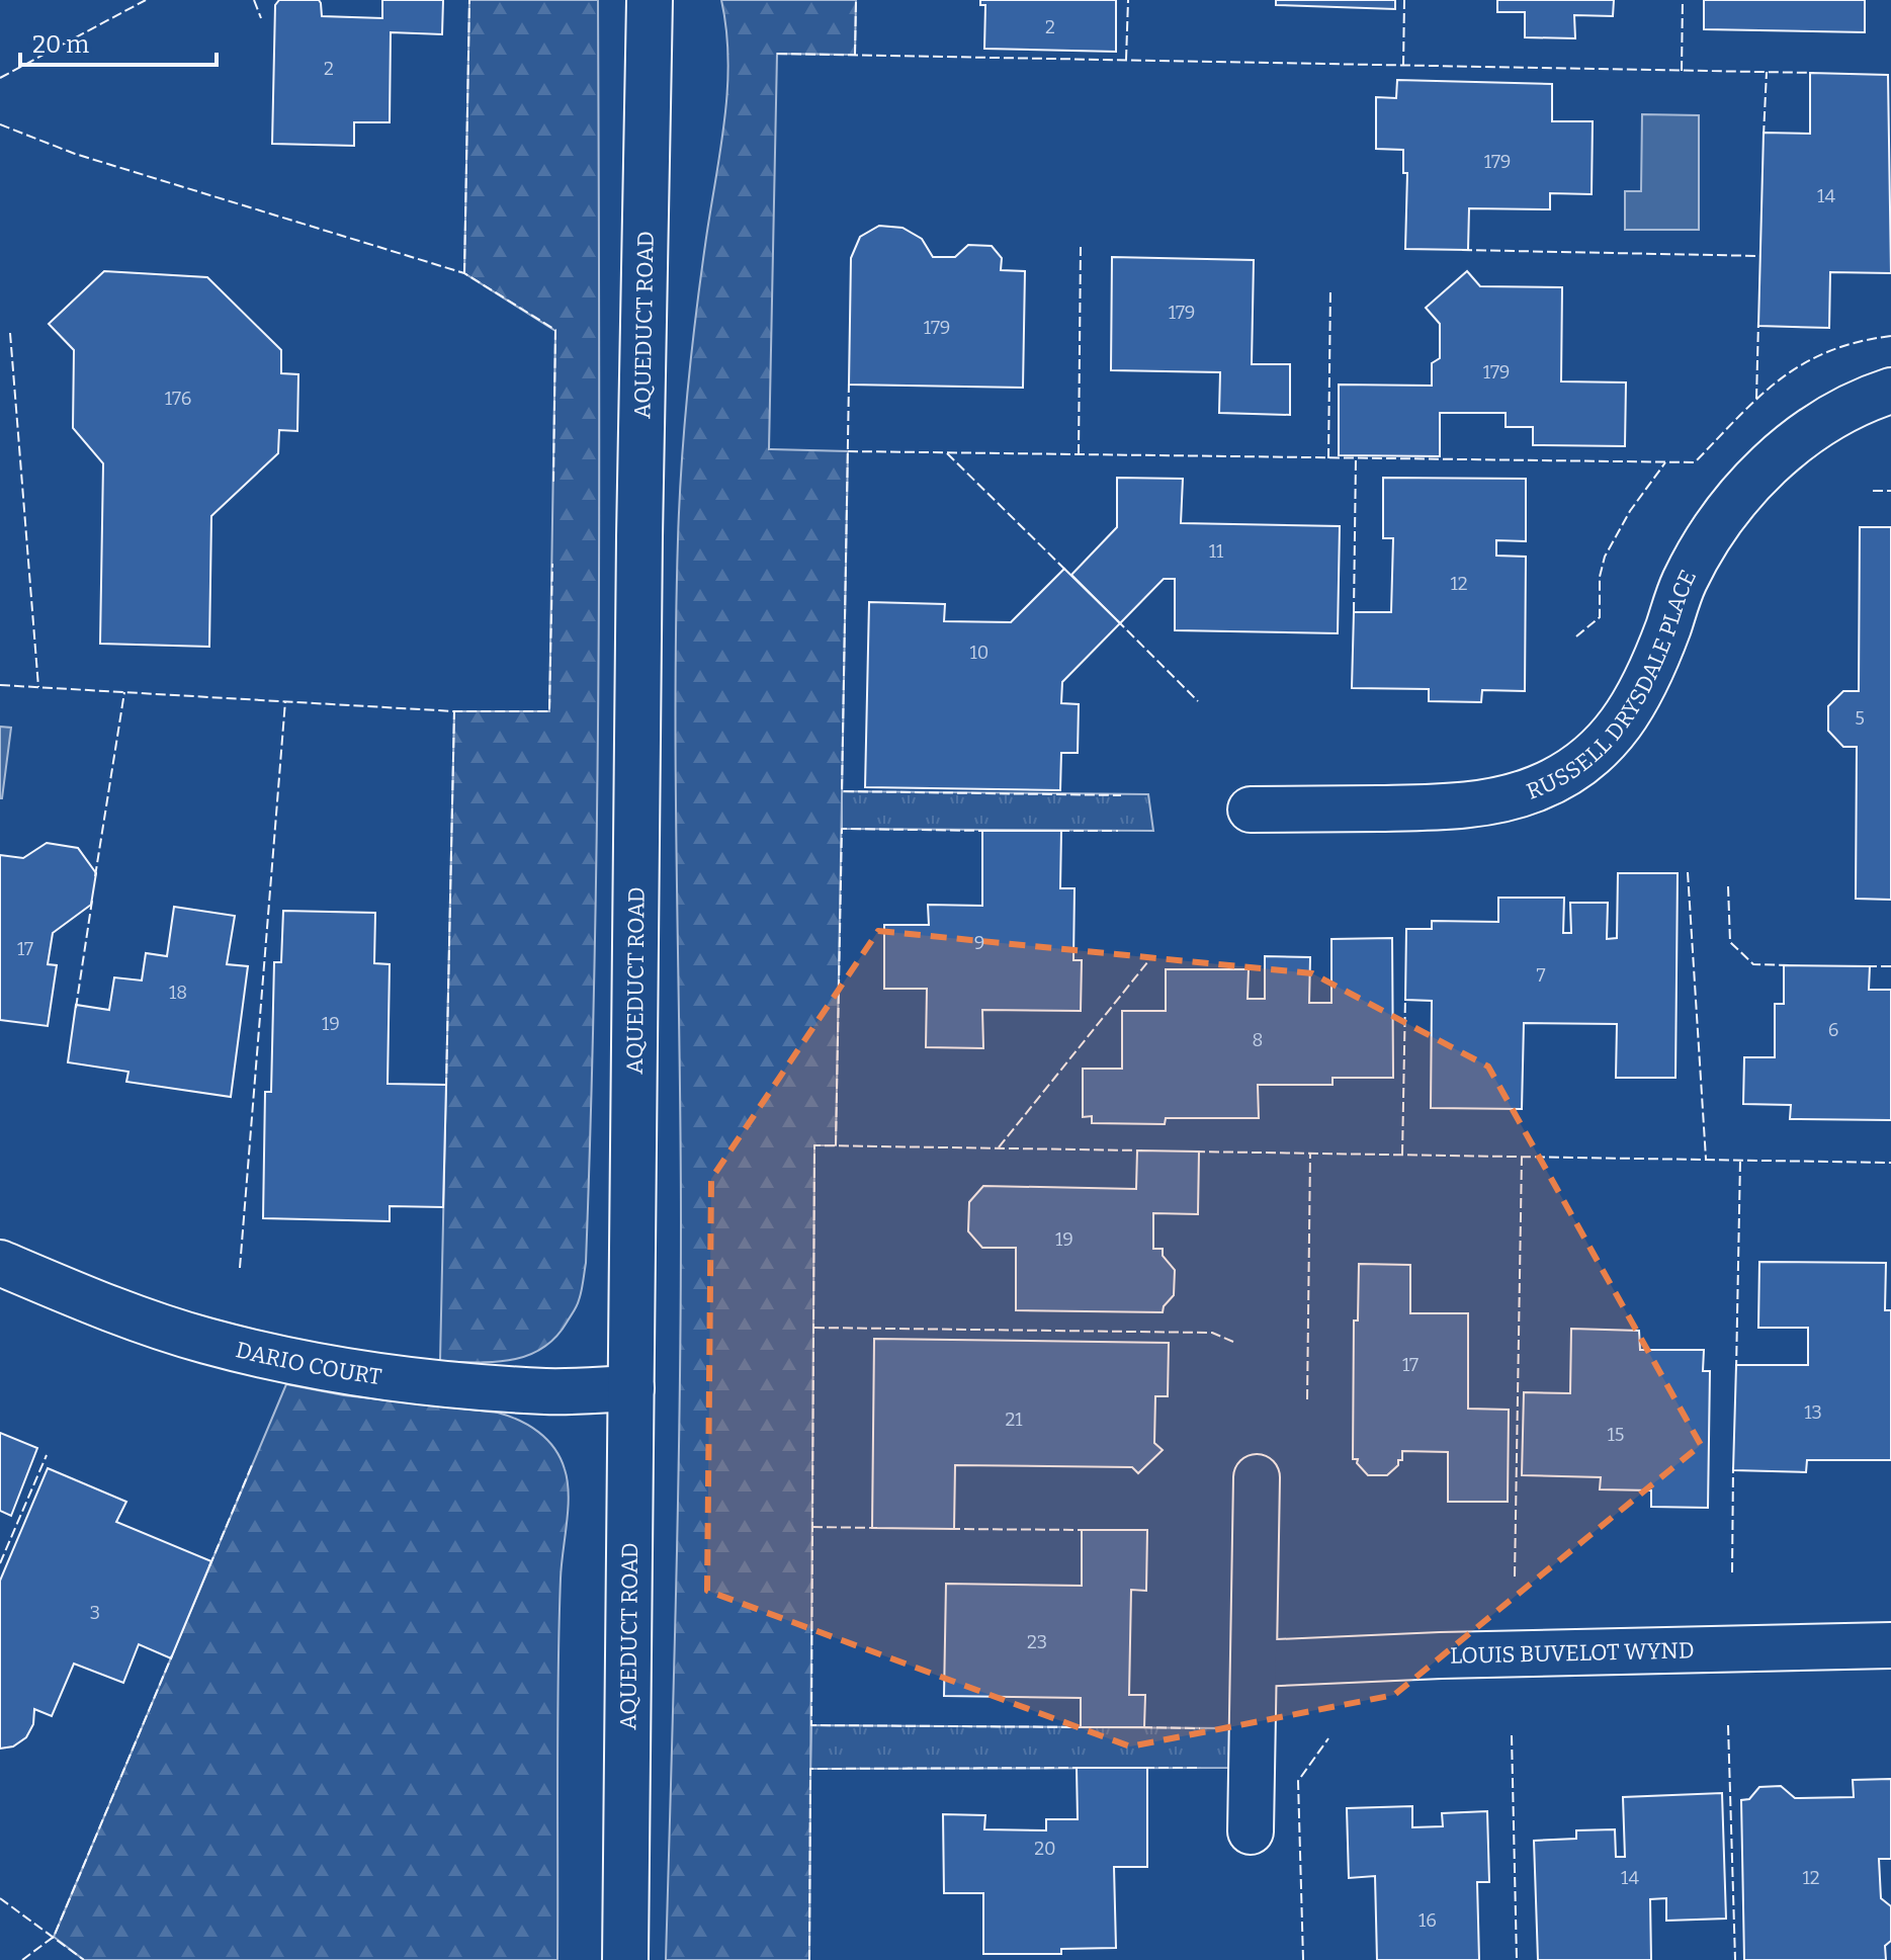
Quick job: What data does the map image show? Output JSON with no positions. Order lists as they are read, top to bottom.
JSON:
{
  "streets": {
    "street": [
      "AQUEDUCT ROAD",
      "RUSSELL DRYSDALE PLACE",
      "DARIO COURT",
      "LOUIS BUVELOT WYND"
    ]
  },
  "crossings": [
    ["AQUEDUCT ROAD", "DARIO COURT"]
  ],
  "house_numbers": [
    "2",
    "2",
    "179",
    "14",
    "179",
    "179",
    "179",
    "176",
    "11",
    "12",
    "10",
    "5",
    "9",
    "17",
    "7",
    "18",
    "19",
    "6",
    "8",
    "19",
    "17",
    "13",
    "21",
    "15",
    "3",
    "23",
    "20",
    "14",
    "12",
    "16"
  ],
  "scale_bar": "20 m"
}
